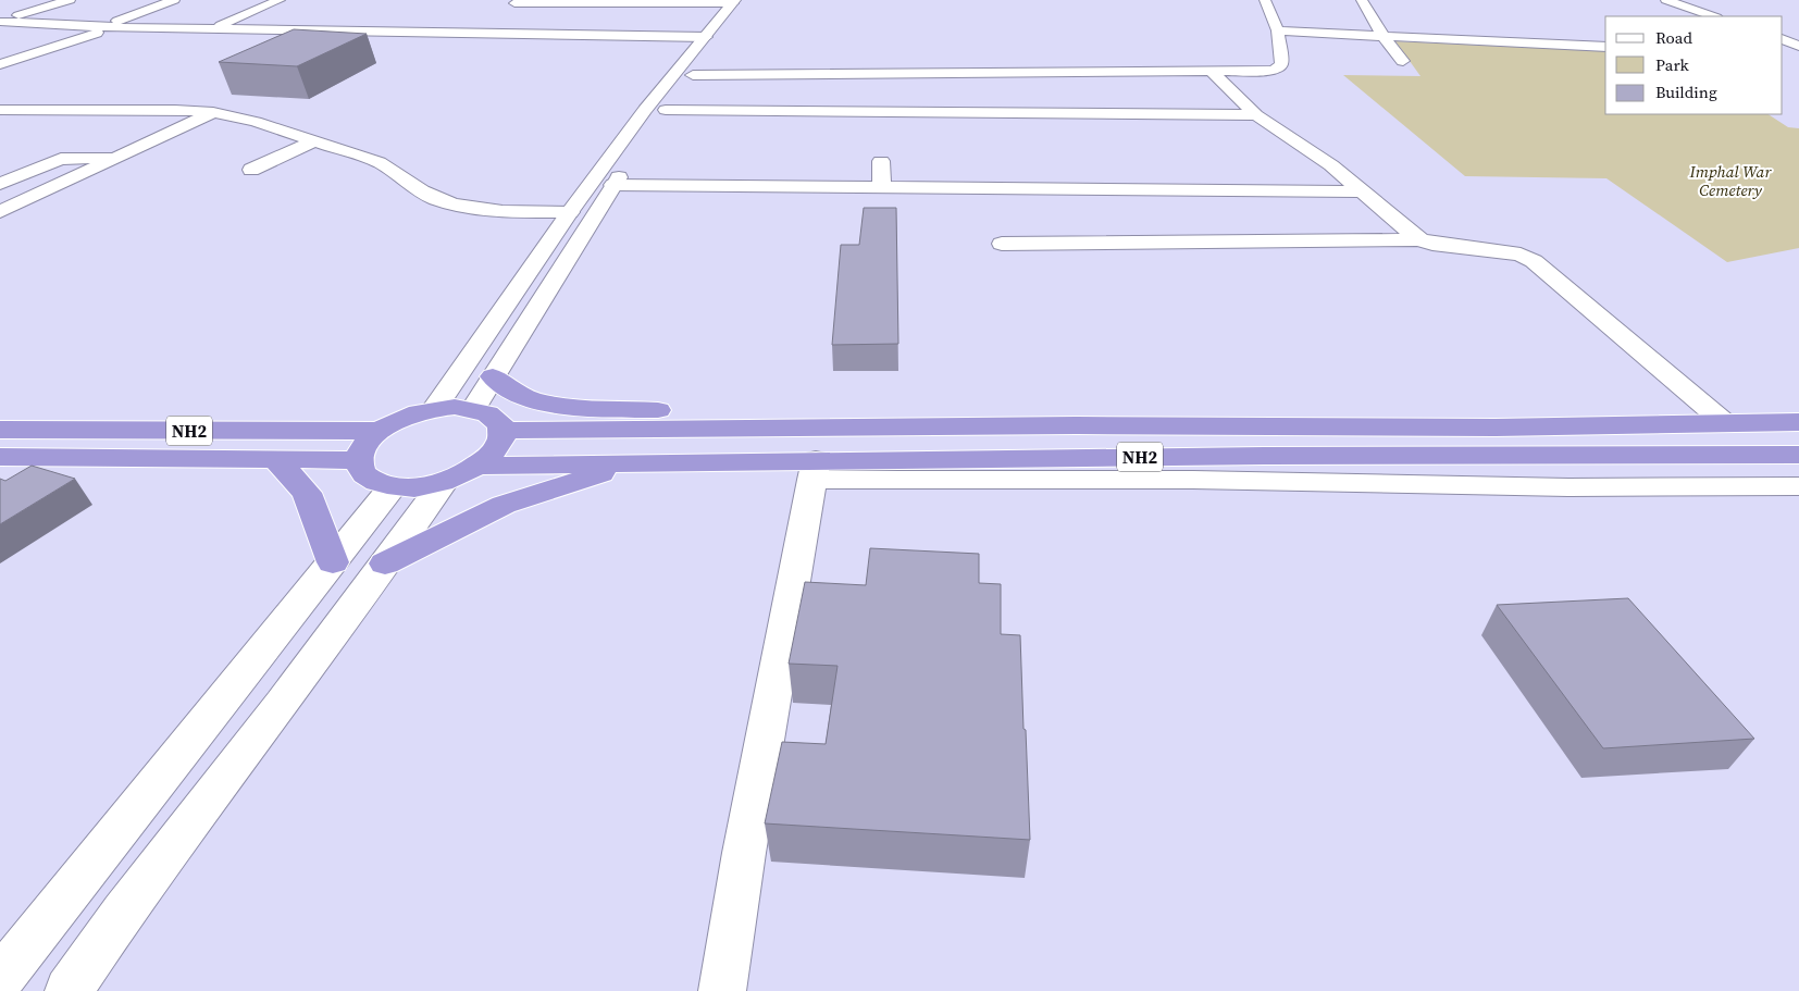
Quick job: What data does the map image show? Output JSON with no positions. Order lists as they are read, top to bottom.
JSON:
{
  "streets": {
    "highway": ["NH2"]
  },
  "parks": ["Imphal War Cemetery"],
  "legend": ["Road", "Park", "Building"]
}
